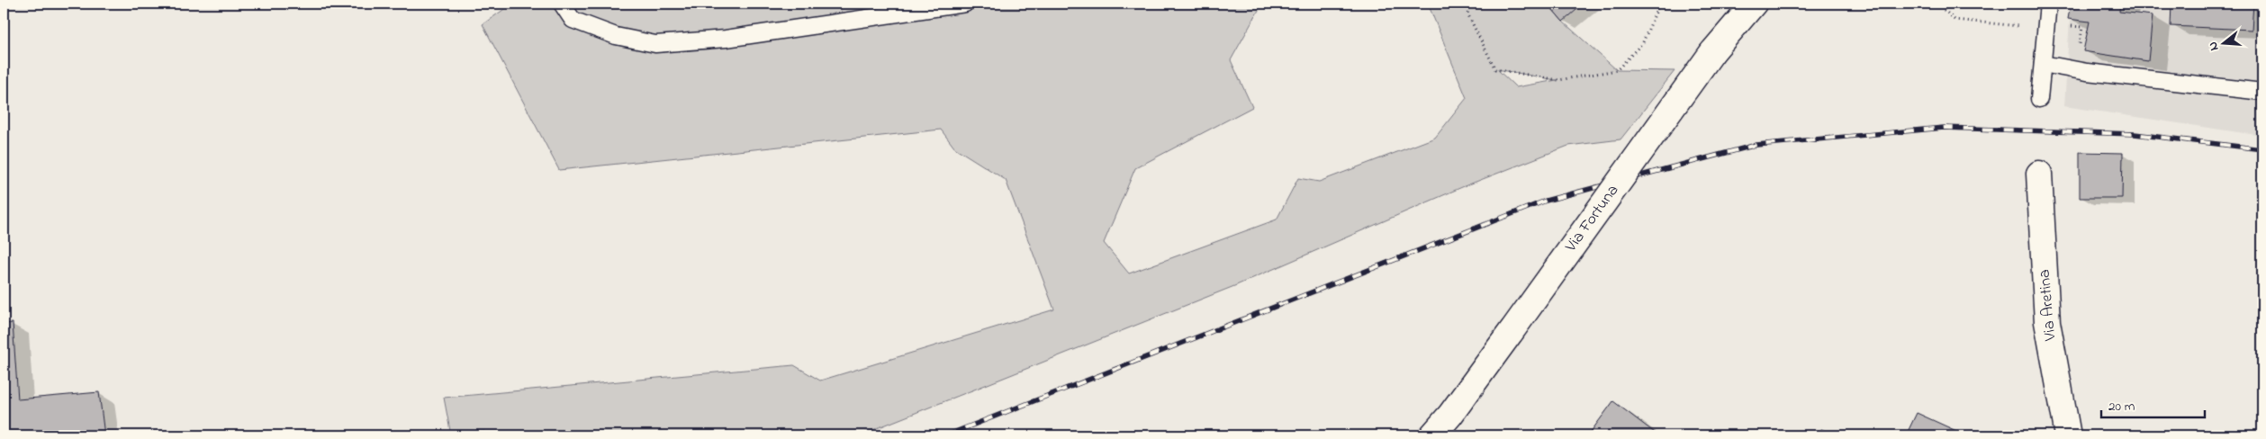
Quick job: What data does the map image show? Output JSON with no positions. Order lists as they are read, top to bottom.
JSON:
{
  "streets": {
    "street": ["Via Fortuna", "Via Aretina"]
  },
  "scale_bar": "20 m",
  "north": "left"
}
